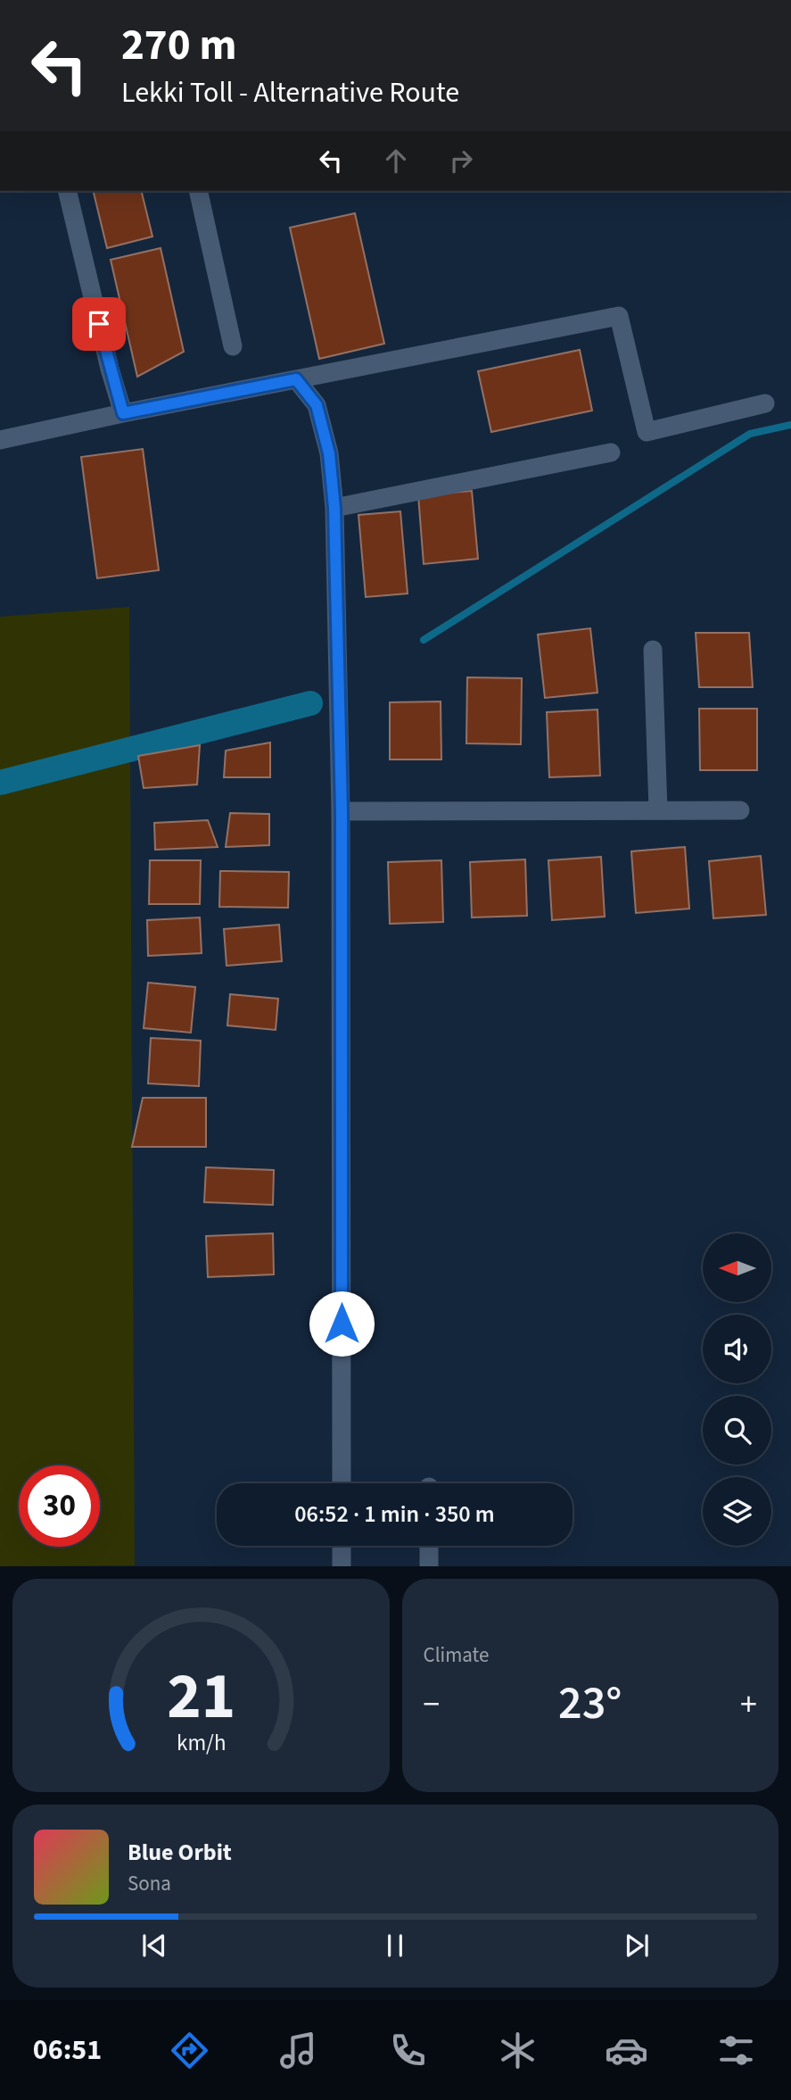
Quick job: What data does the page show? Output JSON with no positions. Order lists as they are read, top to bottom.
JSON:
{
  "north": "left",
  "page": {
    "turn": ["270 m", "Lekki Toll - Alternative Route"],
    "limit": "30",
    "trip": "06:52 · 1 min · 350 m",
    "tile": "Climate",
    "heat": ["−", "23°", "+"],
    "song": ["Blue Orbit", "Sona"],
    "tabs": "06:51",
    "gauge": ["21", "km/h"]
  }
}
